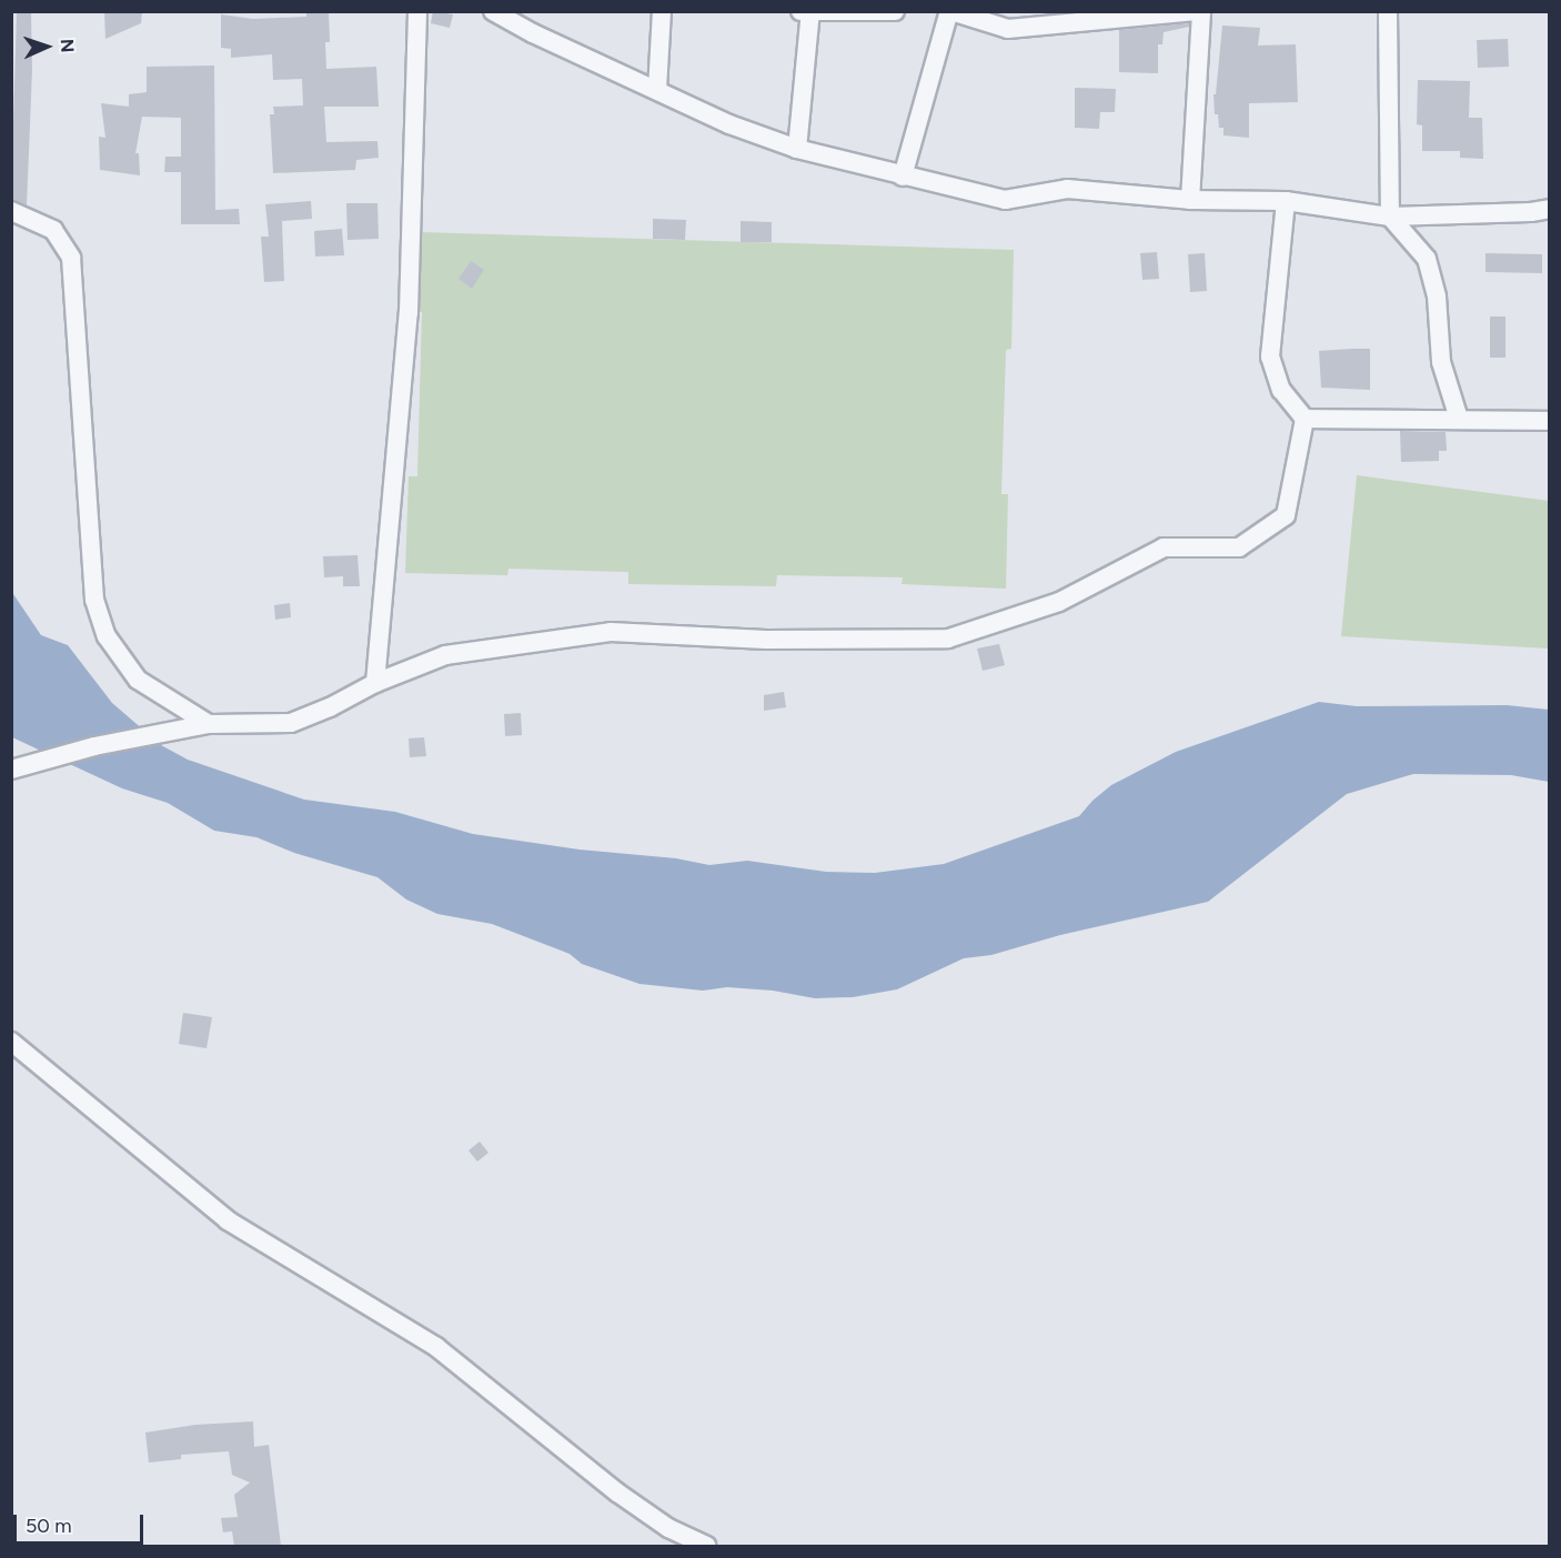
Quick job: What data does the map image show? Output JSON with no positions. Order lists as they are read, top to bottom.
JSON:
{
  "scale_bar": "50 m",
  "north": "right"
}
